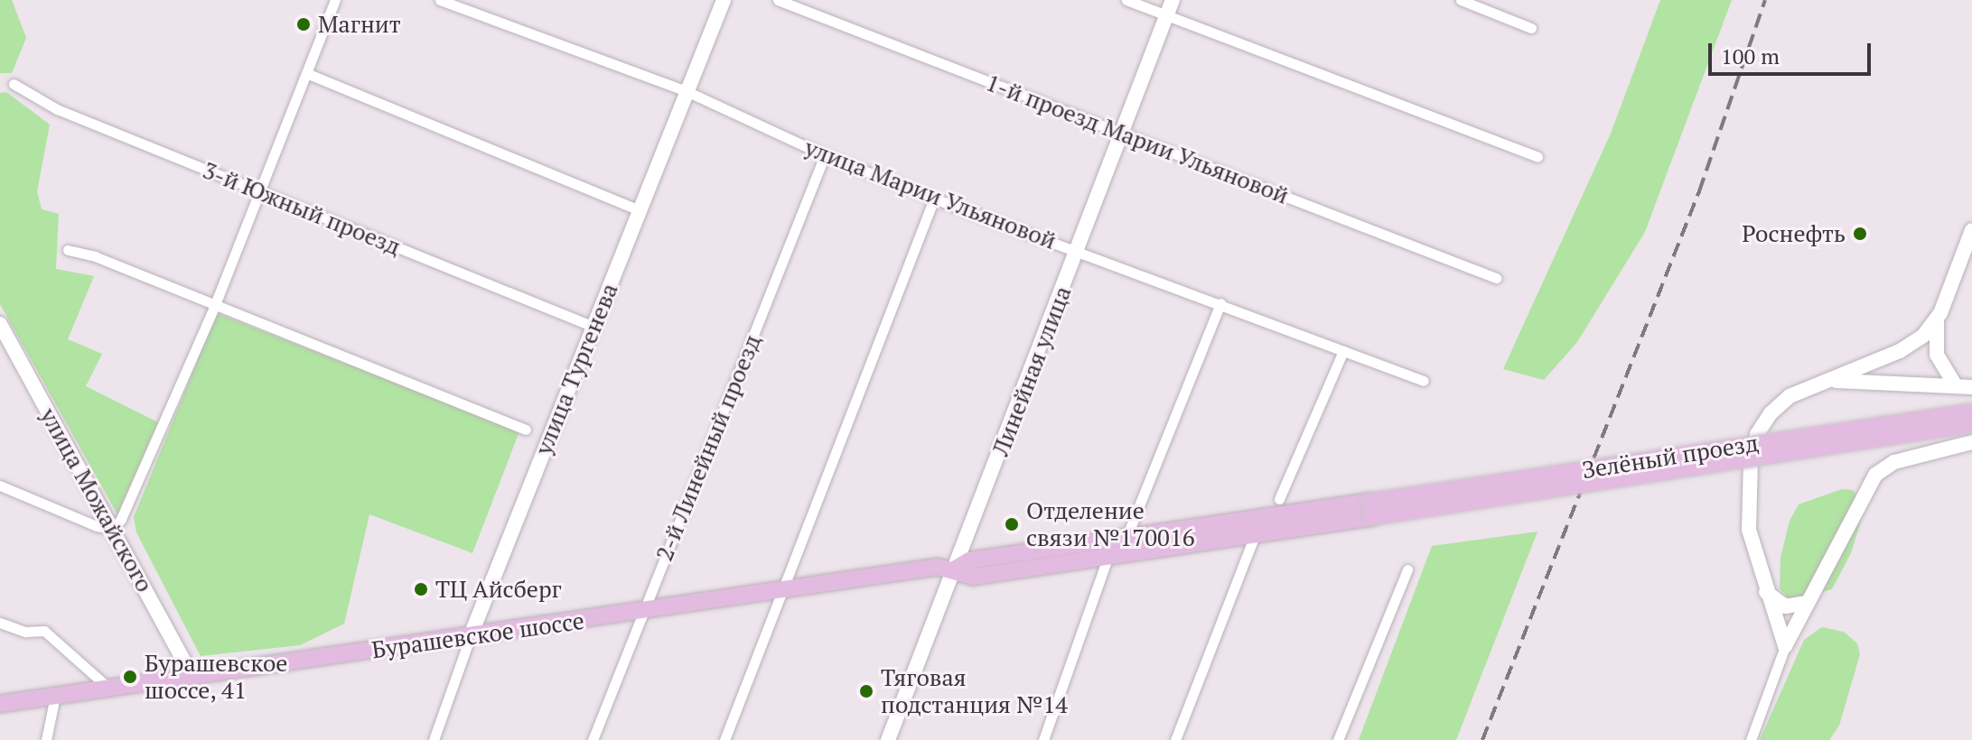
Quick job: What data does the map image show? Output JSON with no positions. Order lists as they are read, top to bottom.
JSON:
{
  "streets": {
    "main road": ["Зелёный проезд", "Бурашевское шоссе"],
    "street": [
      "1-й проезд Марии Ульяновой",
      "улица Марии Ульяновой",
      "3-й Южный проезд",
      "улица Тургенева",
      "Линейная улица",
      "2-й Линейный проезд",
      "улица Можайского"
    ]
  },
  "crossings": [
    ["1-й проезд Марии Ульяновой", "Линейная улица"],
    ["улица Марии Ульяновой", "улица Тургенева"],
    ["улица Марии Ульяновой", "Линейная улица"],
    ["улица Марии Ульяновой", "2-й Линейный проезд"],
    ["3-й Южный проезд", "улица Тургенева"],
    ["улица Тургенева", "Бурашевское шоссе"],
    ["Линейная улица", "Бурашевское шоссе"],
    ["2-й Линейный проезд", "Бурашевское шоссе"],
    ["Зелёный проезд", "Бурашевское шоссе"],
    ["улица Можайского", "Бурашевское шоссе"]
  ],
  "places": [
    "Магнит",
    "Роснефть",
    "Отделение связи №170016",
    "ТЦ Айсберг",
    "Бурашевское шоссе, 41",
    "Тяговая подстанция №14"
  ],
  "scale_bar": "100 m"
}
